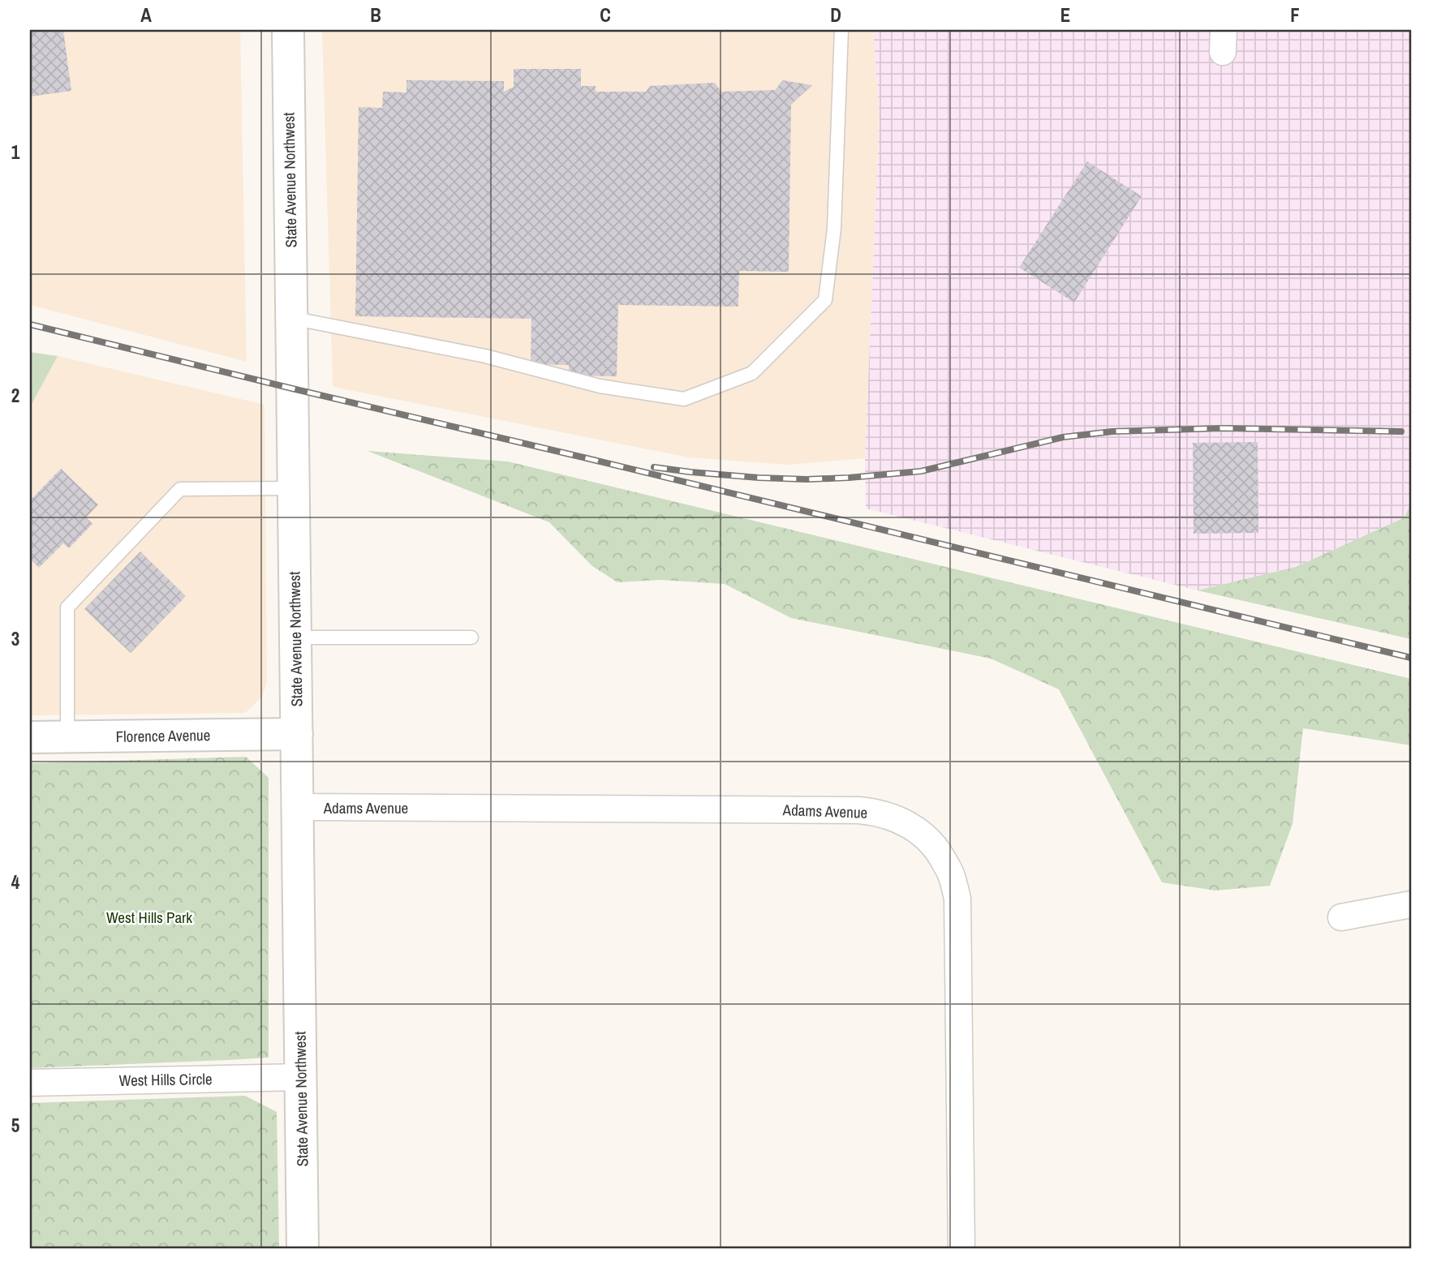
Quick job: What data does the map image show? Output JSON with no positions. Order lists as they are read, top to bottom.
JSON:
{
  "streets": {
    "street": [
      "State Avenue Northwest",
      "Florence Avenue",
      "Adams Avenue",
      "West Hills Circle"
    ]
  },
  "crossings": [
    ["State Avenue Northwest", "Florence Avenue"],
    ["State Avenue Northwest", "Adams Avenue"],
    ["State Avenue Northwest", "West Hills Circle"]
  ],
  "parks": ["West Hills Park"],
  "grid": {
    "columns": [
      "A",
      "B",
      "C",
      "D",
      "E",
      "F"
    ],
    "rows": [
      "1",
      "2",
      "3",
      "4",
      "5"
    ]
  }
}
